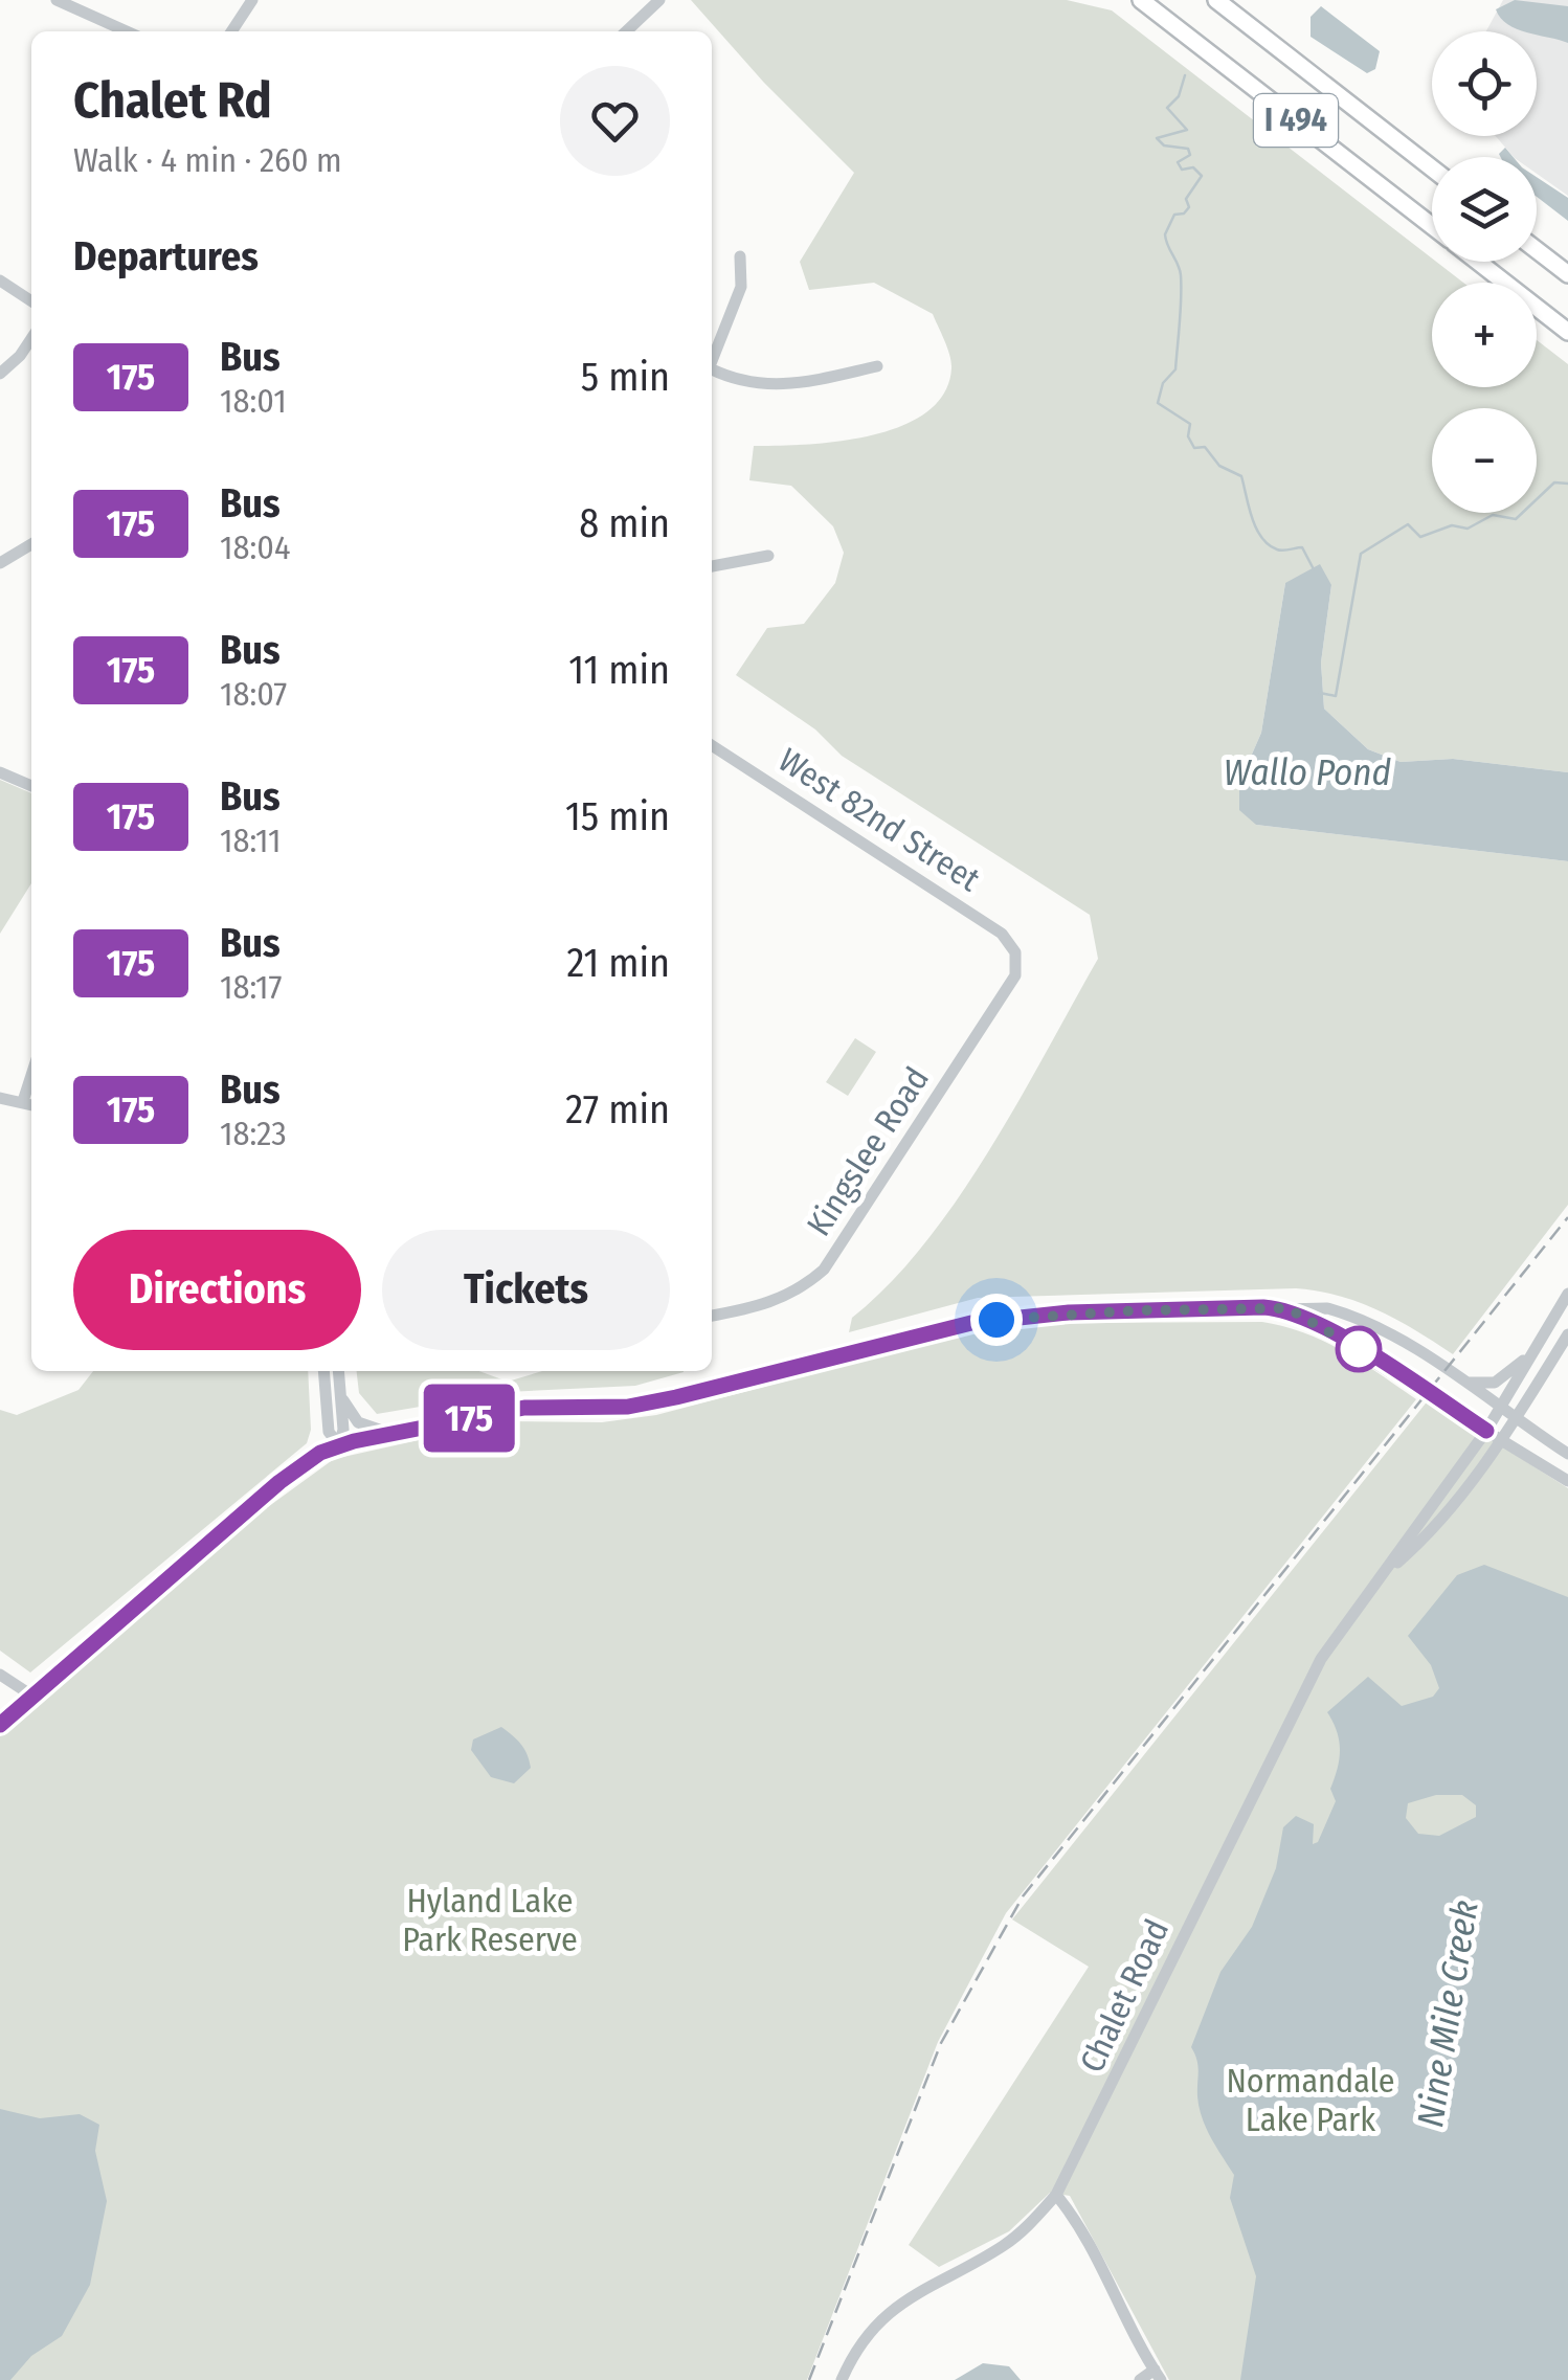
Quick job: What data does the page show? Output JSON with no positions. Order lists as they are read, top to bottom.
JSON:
{
  "streets": {
    "highway": ["I 494"],
    "street": ["West 82nd Street", "Kingslee Road", "Chalet Road"]
  },
  "crossings": [
    ["West 82nd Street", "Kingslee Road"]
  ],
  "water": ["Wallo Pond", "Nine Mile Creek"],
  "parks": ["Hyland Lake Park Reserve", "Normandale Lake Park"],
  "lines": ["bus line 175"],
  "page": {
    "on_map": "175",
    "map_buttons": ["+", "−"],
    "heading": [
      ["Chalet Rd", "Walk · 4 min · 260 m"],
      "Departures"
    ],
    "list": [
      {
        "mark": "175",
        "name": "Bus",
        "note": "18:01",
        "value": "5 min"
      },
      {
        "mark": "175",
        "name": "Bus",
        "note": "18:04",
        "value": "8 min"
      },
      {
        "mark": "175",
        "name": "Bus",
        "note": "18:07",
        "value": "11 min"
      },
      {
        "mark": "175",
        "name": "Bus",
        "note": "18:11",
        "value": "15 min"
      },
      {
        "mark": "175",
        "name": "Bus",
        "note": "18:17",
        "value": "21 min"
      },
      {
        "mark": "175",
        "name": "Bus",
        "note": "18:23",
        "value": "27 min"
      }
    ],
    "buttons": ["Directions", "Tickets"]
  }
}
